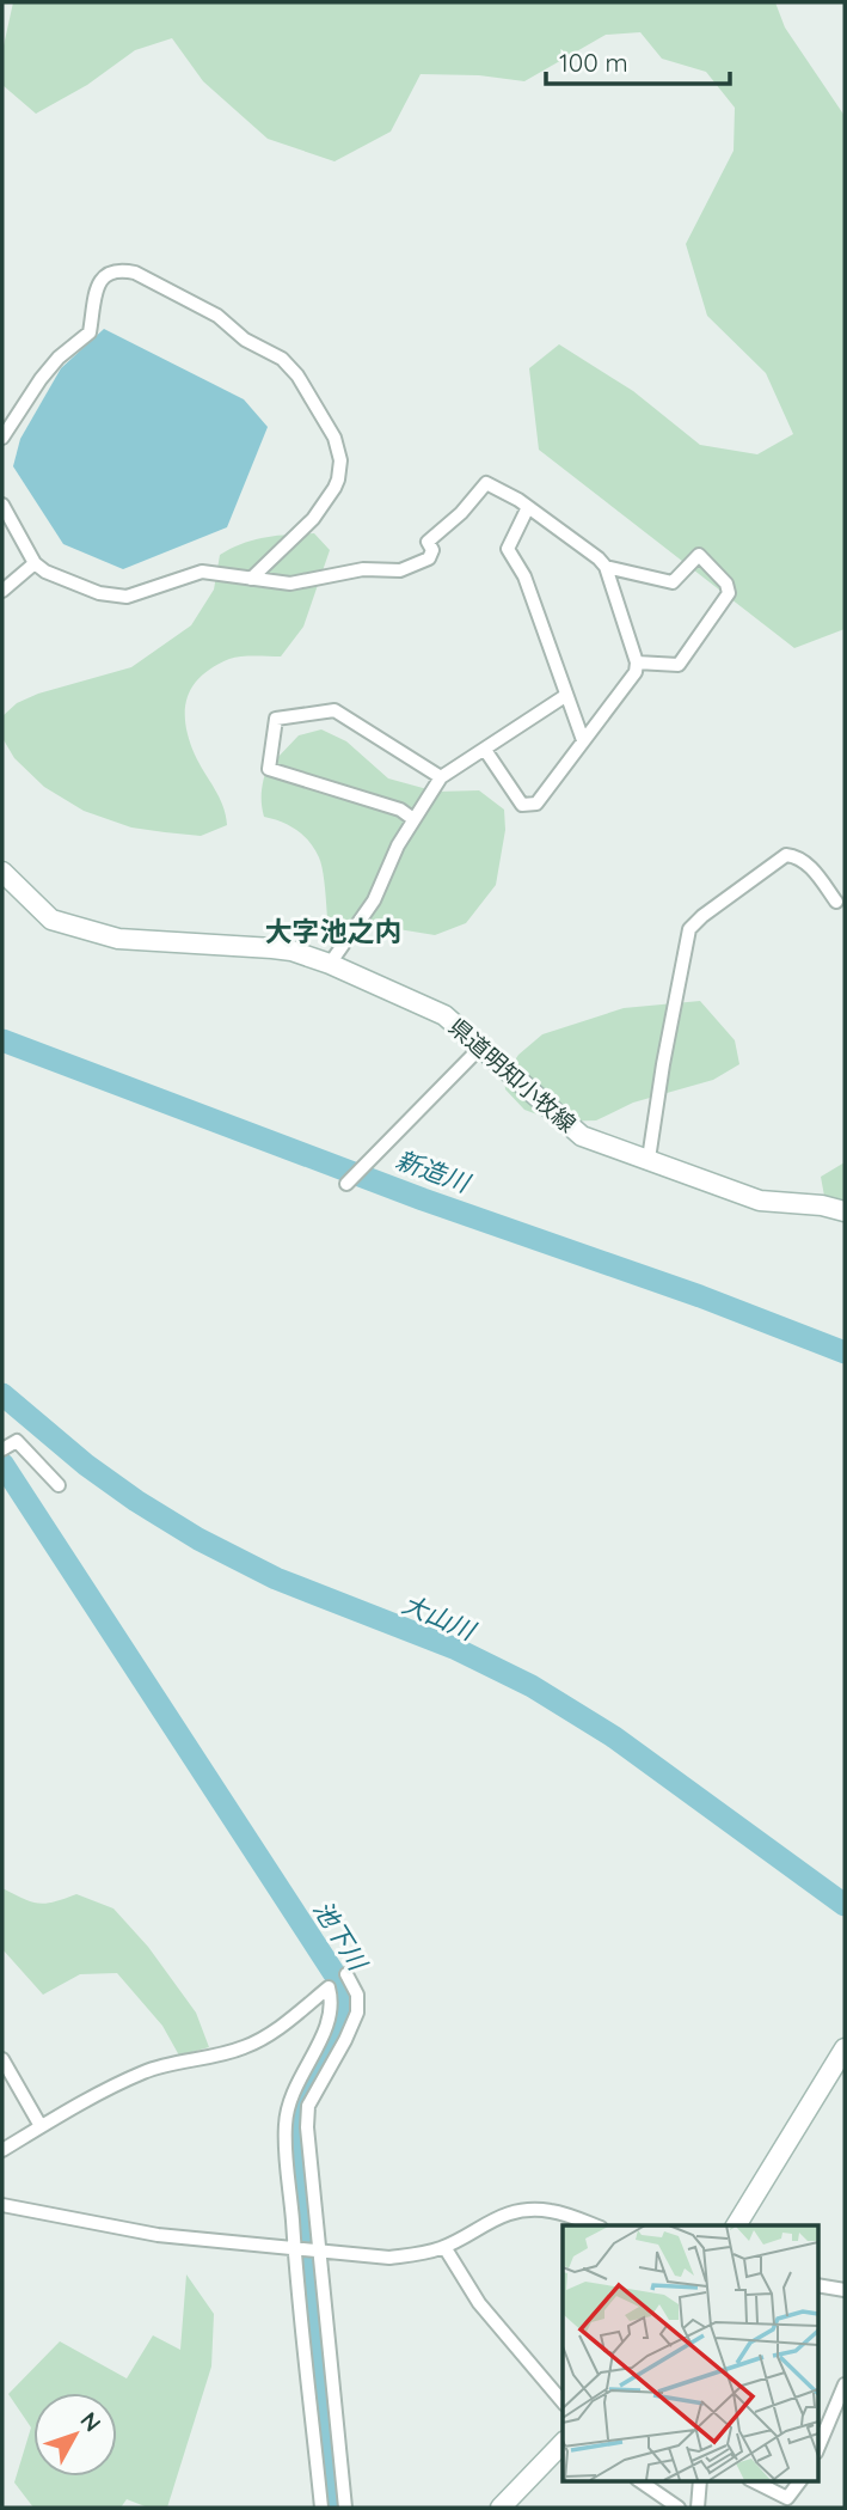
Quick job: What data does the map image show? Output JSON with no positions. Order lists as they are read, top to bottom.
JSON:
{
  "streets": {
    "main road": ["県道明知小牧線"]
  },
  "districts": ["大字池之内"],
  "water": ["新造川", "大山川", "池下川"],
  "scale_bar": "100 m",
  "north": "top right"
}
